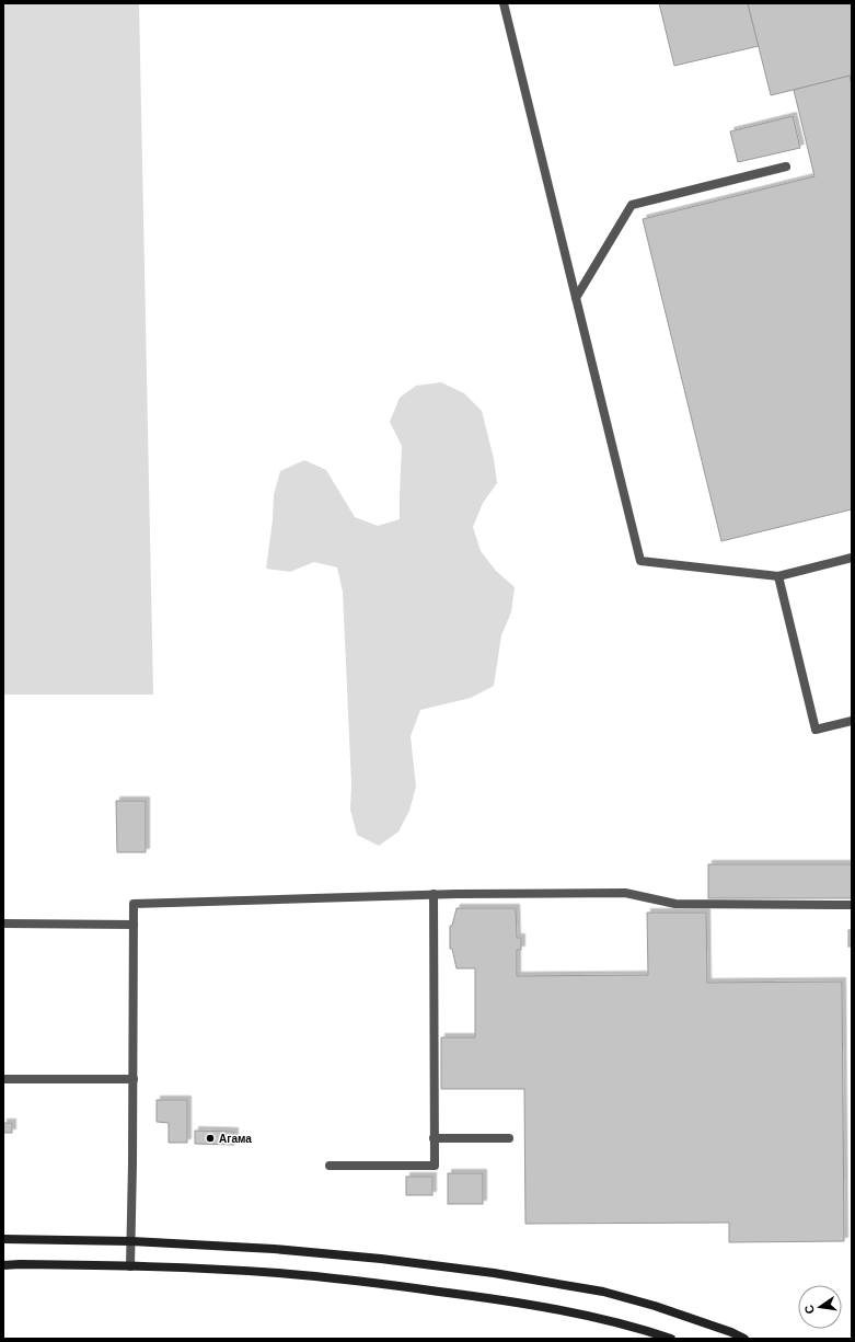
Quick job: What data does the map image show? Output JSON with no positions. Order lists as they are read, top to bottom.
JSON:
{
  "places": ["Агама"],
  "north": "left"
}
